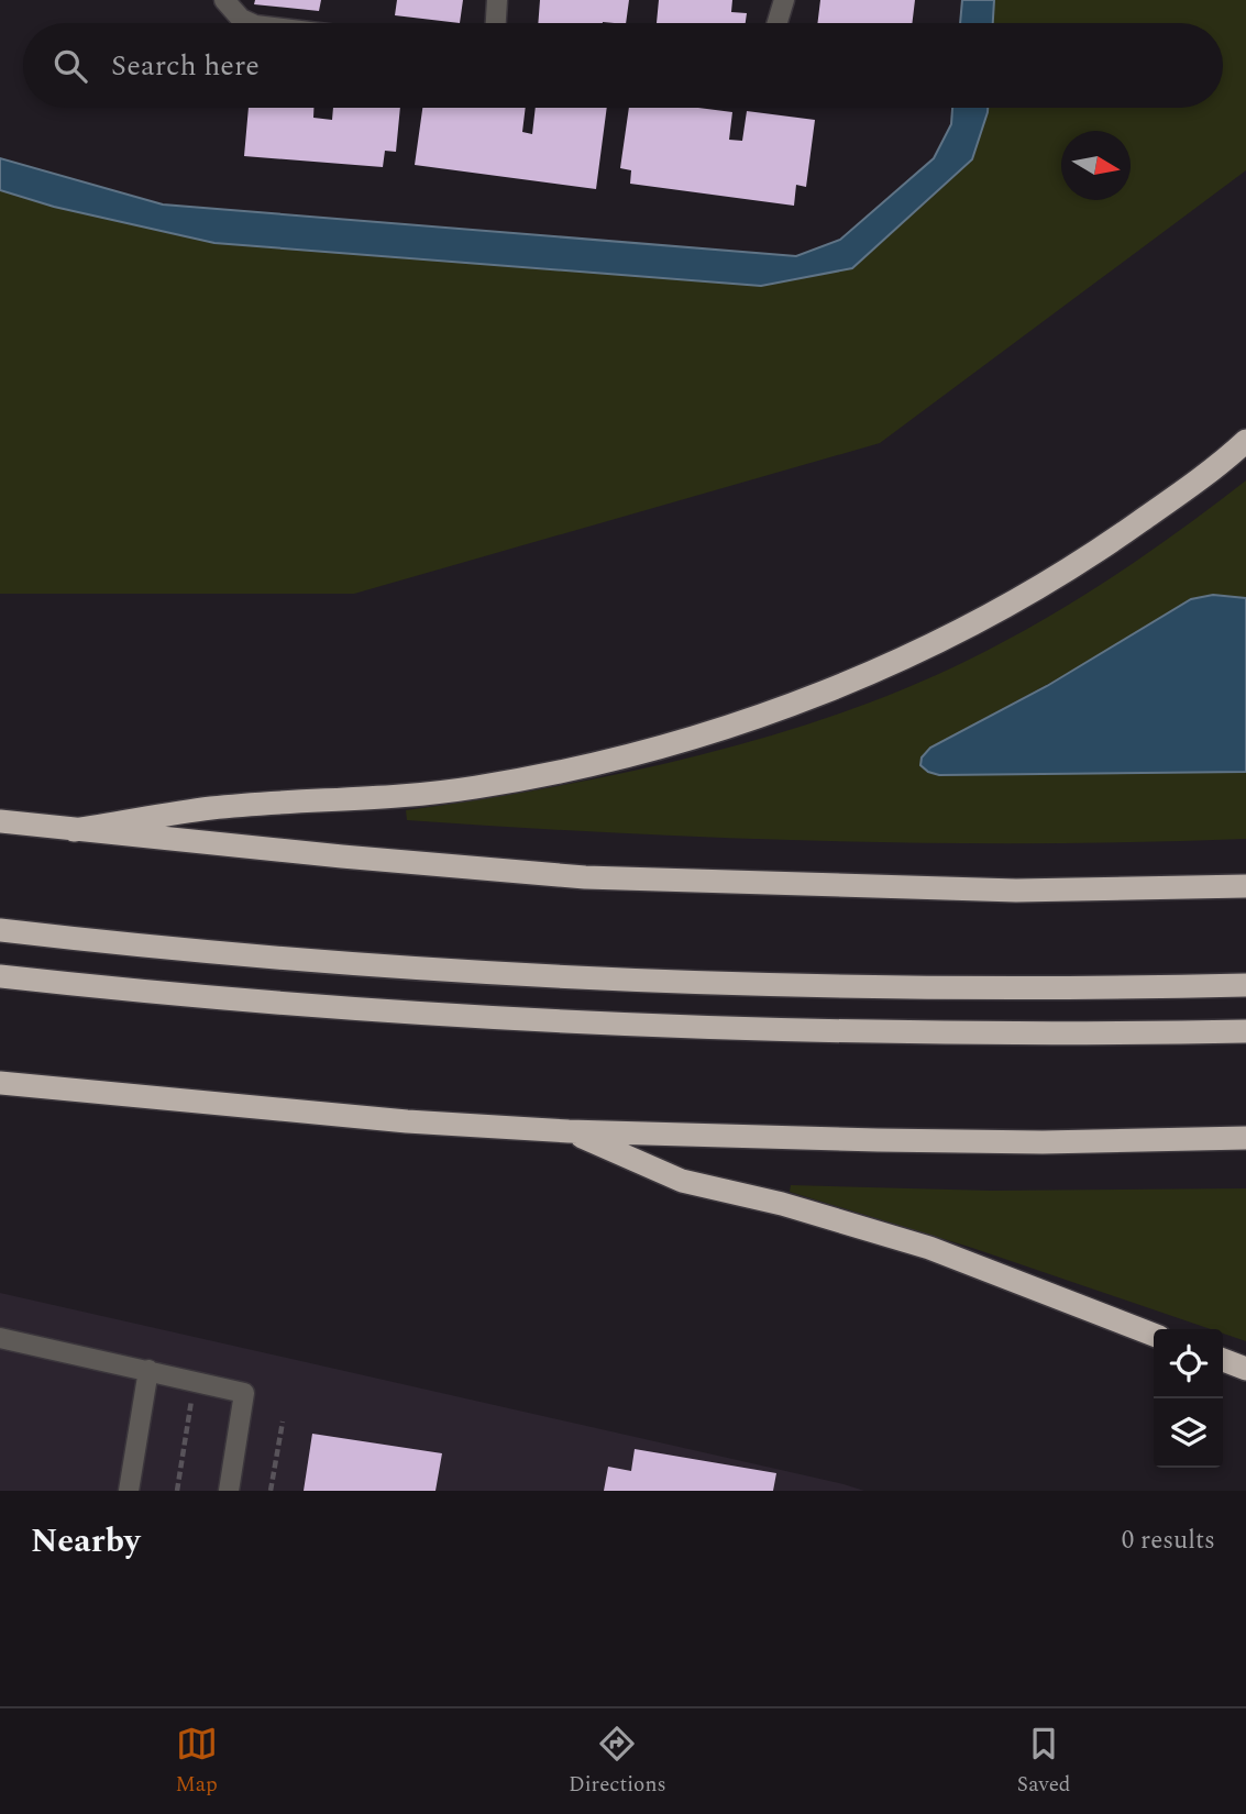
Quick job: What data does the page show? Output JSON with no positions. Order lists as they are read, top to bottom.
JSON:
{
  "north": "right",
  "page": {
    "search": "Search here",
    "heading": ["Nearby", "0 results"],
    "nav": ["Map", "Directions", "Saved"]
  }
}
